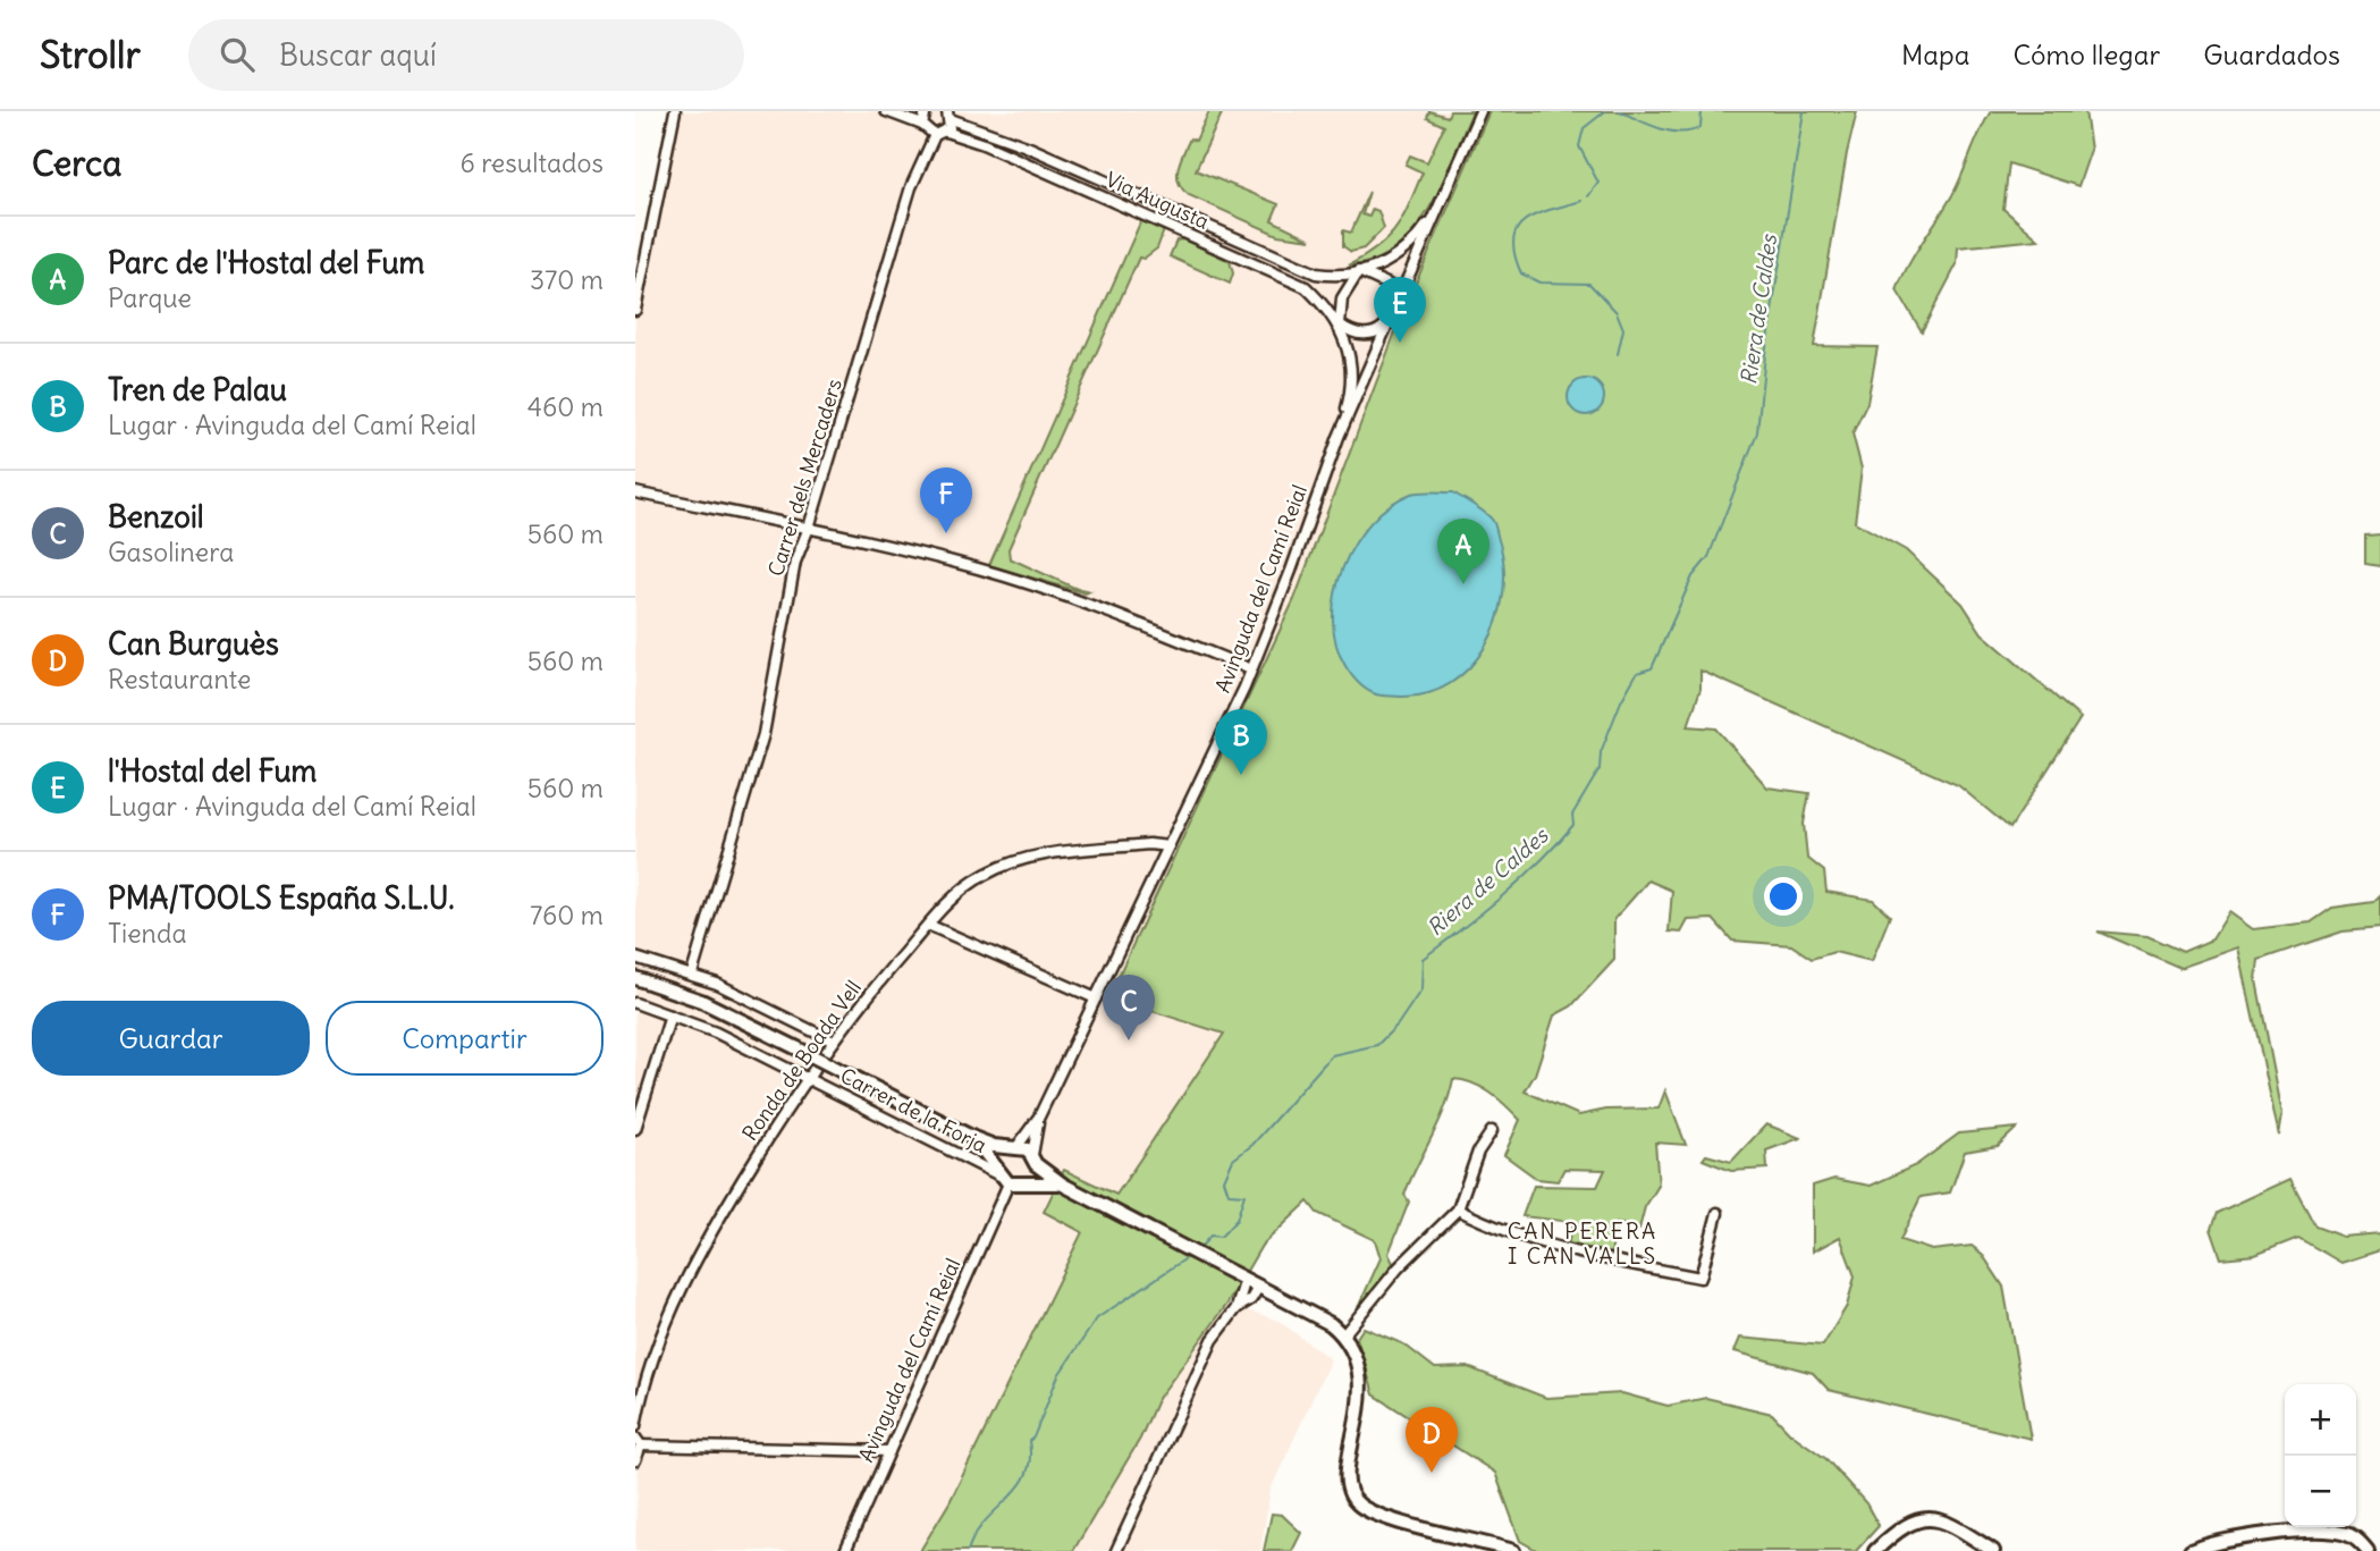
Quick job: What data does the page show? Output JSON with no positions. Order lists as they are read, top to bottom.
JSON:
{
  "streets": {
    "street": [
      "Via Augusta",
      "Carrer dels Mercaders",
      "Avinguda del Camí Reial",
      "Ronda de Boada Vell",
      "Carrer de la Forja"
    ]
  },
  "crossings": [
    ["Via Augusta", "Avinguda del Camí Reial"],
    ["Avinguda del Camí Reial", "Ronda de Boada Vell"],
    ["Avinguda del Camí Reial", "Carrer de la Forja"],
    ["Ronda de Boada Vell", "Carrer de la Forja"]
  ],
  "districts": ["CAN PERERA I CAN VALLS"],
  "water": ["Riera de Caldes"],
  "page": {
    "header": "Strollr",
    "search": "Buscar aquí",
    "nav": ["Mapa", "Cómo llegar", "Guardados"],
    "heading": ["Cerca", "6 resultados"],
    "list": [
      {
        "mark": "A",
        "name": "Parc de l'Hostal del Fum",
        "note": "Parque",
        "value": "370 m"
      },
      {
        "mark": "B",
        "name": "Tren de Palau",
        "note": "Lugar · Avinguda del Camí Reial",
        "value": "460 m"
      },
      {
        "mark": "C",
        "name": "Benzoil",
        "note": "Gasolinera",
        "value": "560 m"
      },
      {
        "mark": "D",
        "name": "Can Burguès",
        "note": "Restaurante",
        "value": "560 m"
      },
      {
        "mark": "E",
        "name": "l'Hostal del Fum",
        "note": "Lugar · Avinguda del Camí Reial",
        "value": "560 m"
      },
      {
        "mark": "F",
        "name": "PMA/TOOLS España S.L.U.",
        "note": "Tienda",
        "value": "760 m"
      }
    ],
    "pins": [
      "E",
      "F",
      "A",
      "B",
      "C",
      "D"
    ],
    "buttons": ["Guardar", "Compartir"],
    "map_buttons": ["+", "−"]
  }
}
